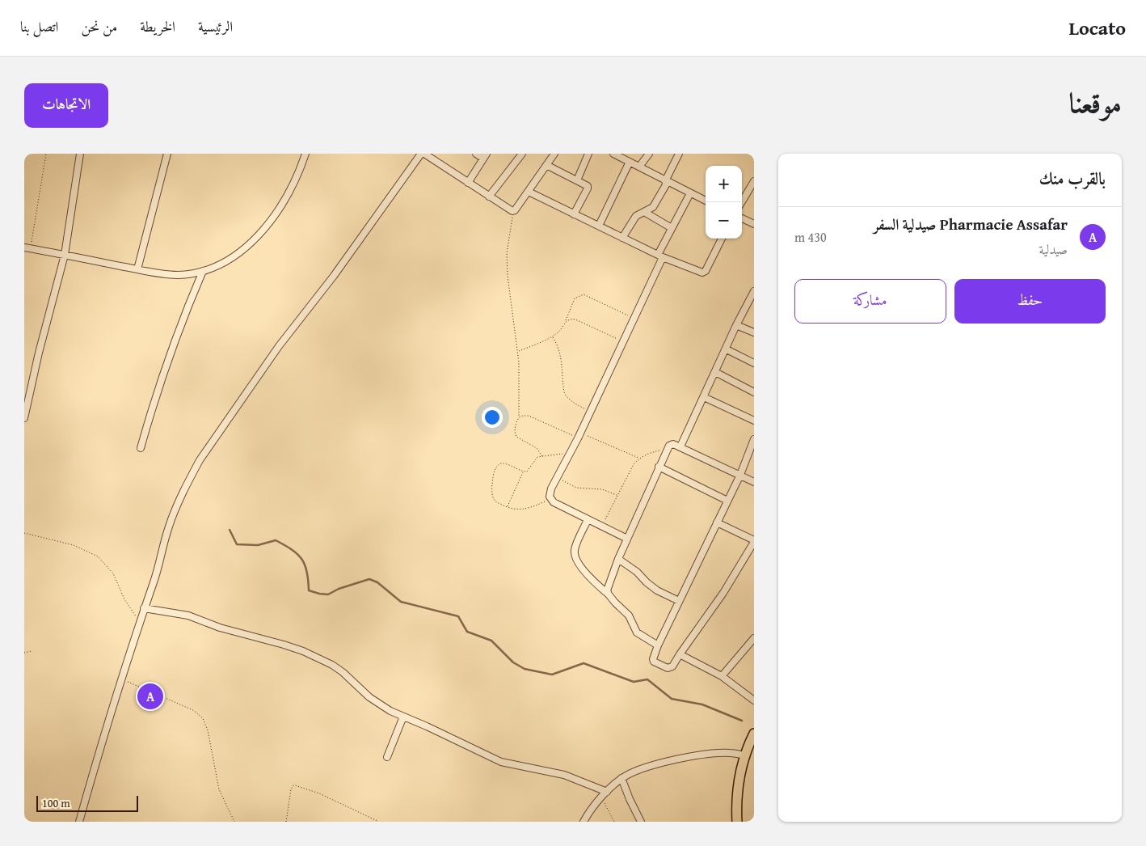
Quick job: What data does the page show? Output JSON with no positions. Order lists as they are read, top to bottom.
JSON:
{
  "scale_bar": "100 m",
  "page": {
    "header": "Locato",
    "nav": [
      "الرئيسية",
      "الخريطة",
      "من نحن",
      "اتصل بنا"
    ],
    "title": "موقعنا",
    "buttons": [
      "الاتجاهات",
      ["حفظ", "مشاركة"]
    ],
    "heading": "بالقرب منك",
    "map_buttons": ["+", "−"],
    "list": [
      {
        "mark": "A",
        "name": "Pharmacie Assafar صيدلية السفر",
        "note": "صيدلية",
        "value": "430 m"
      }
    ],
    "pins": "A",
    "scale": "100 m"
  }
}
